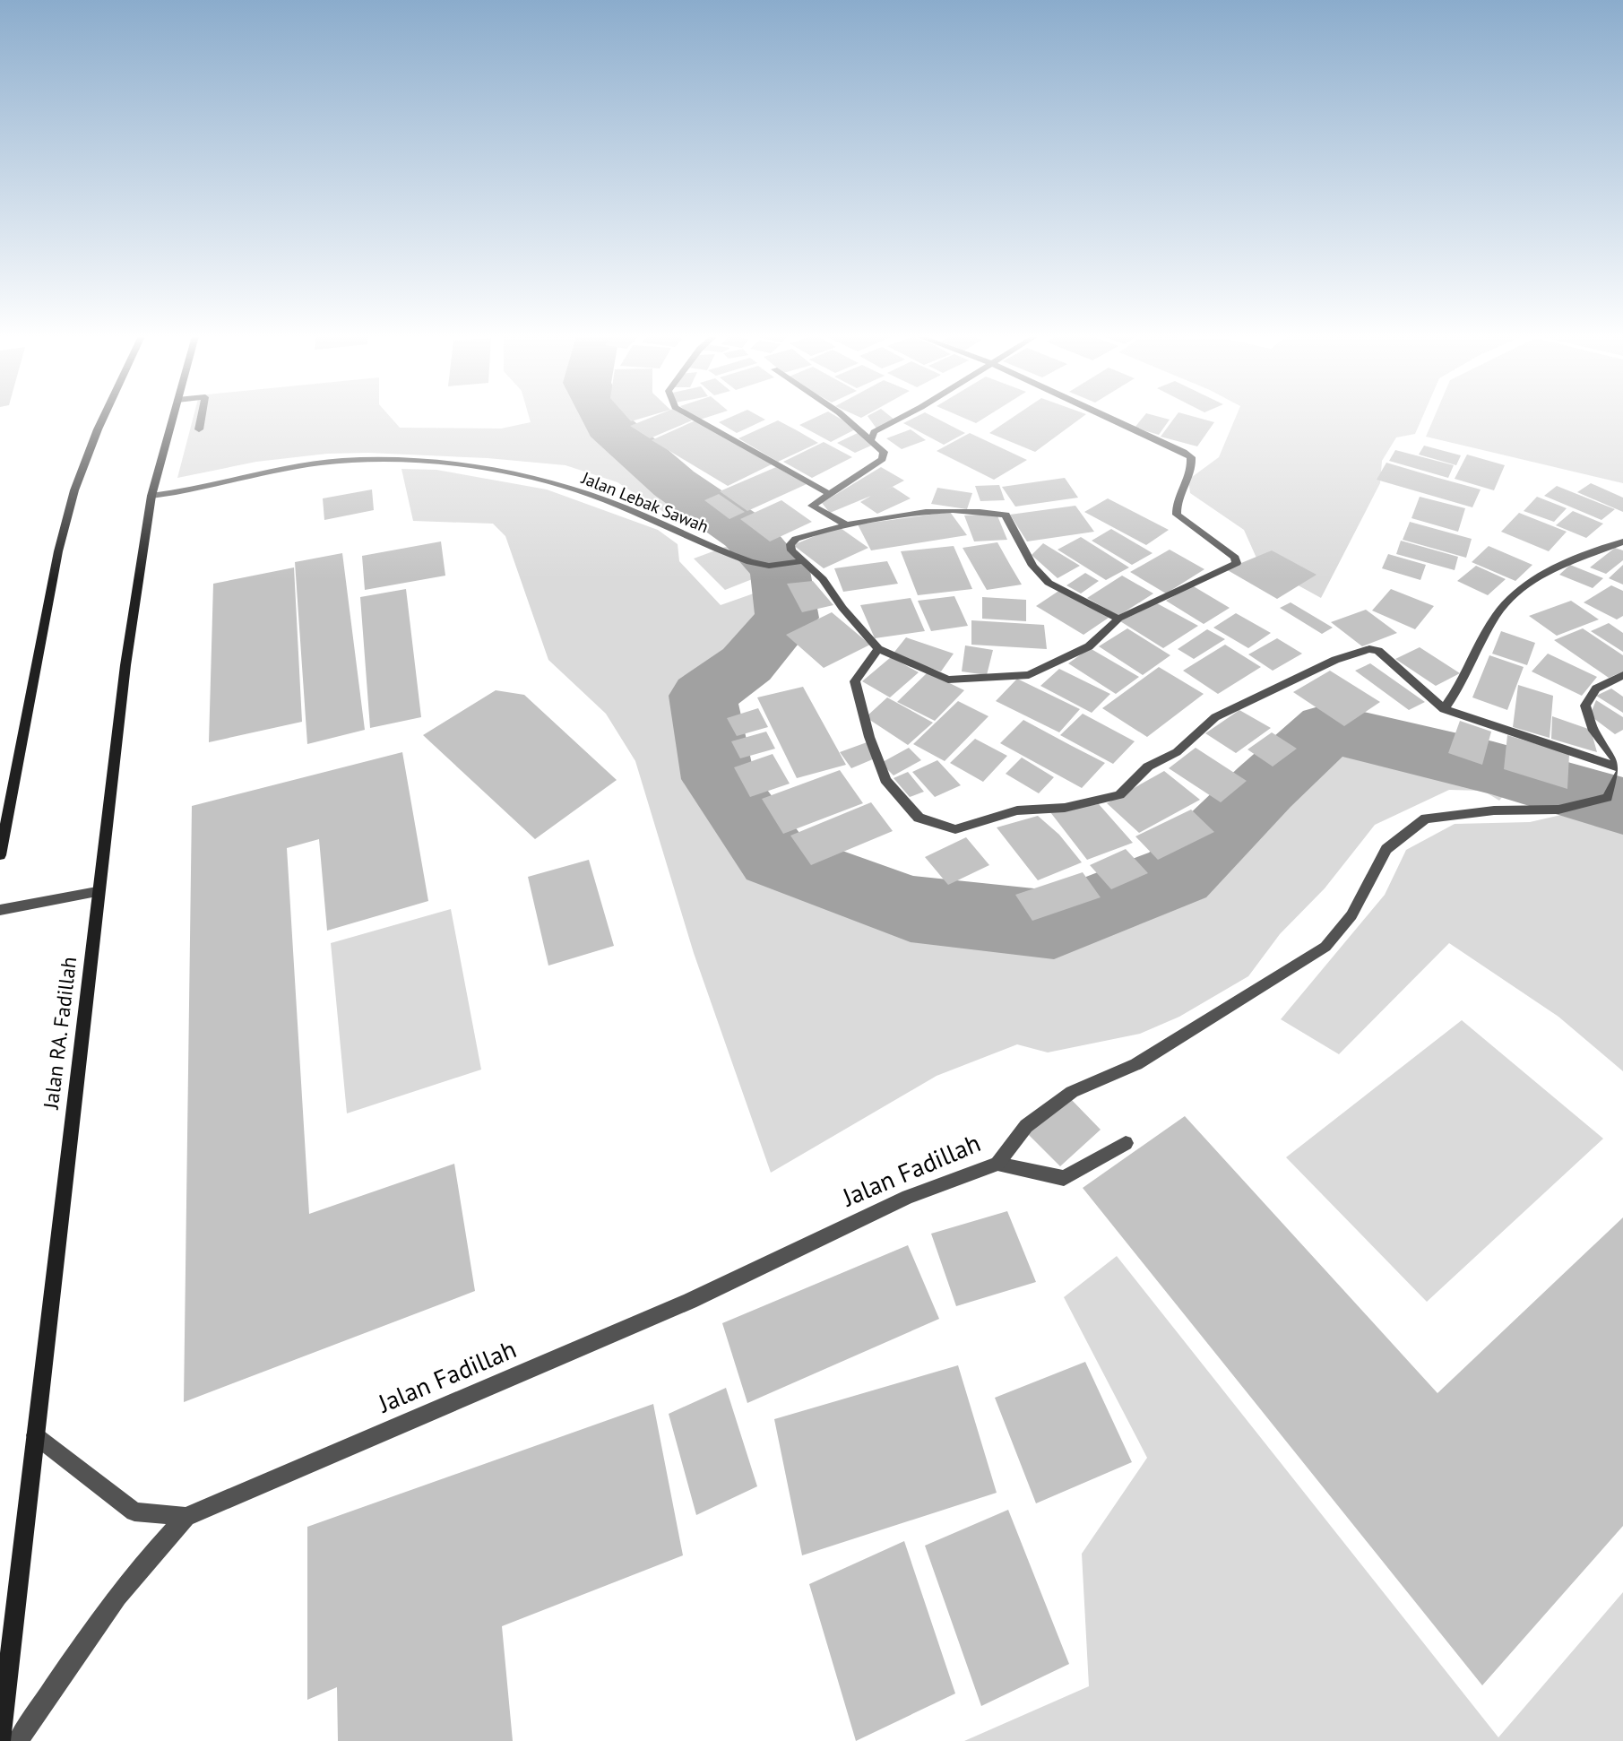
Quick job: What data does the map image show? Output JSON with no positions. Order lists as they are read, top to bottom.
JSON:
{
  "streets": {
    "main road": ["Jalan RA. Fadillah"],
    "street": ["Jalan Lebak Sawah", "Jalan Fadillah"]
  },
  "crossings": [
    ["Jalan Lebak Sawah", "Jalan RA. Fadillah"],
    ["Jalan RA. Fadillah", "Jalan Fadillah"]
  ]
}
